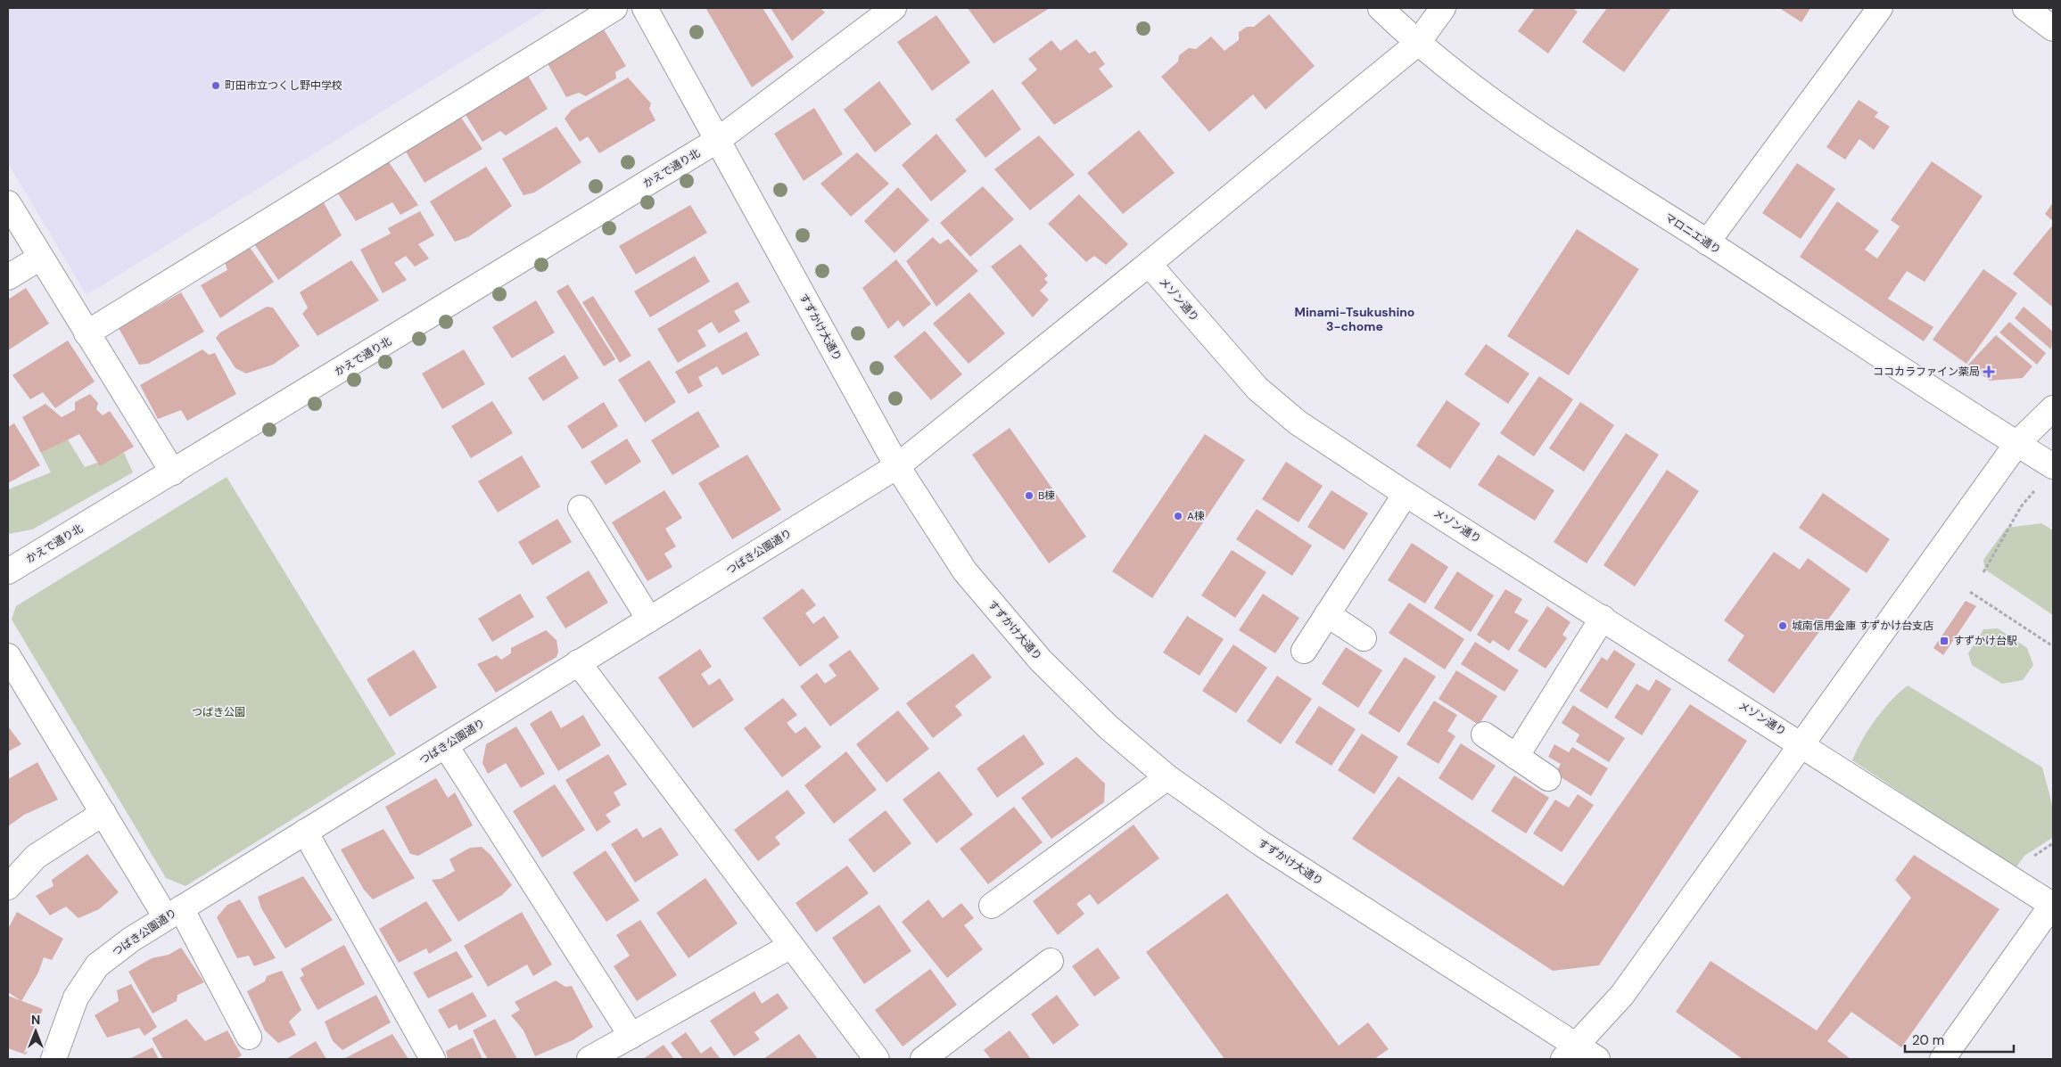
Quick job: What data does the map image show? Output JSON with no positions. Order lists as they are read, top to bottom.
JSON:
{
  "streets": {
    "street": [
      "かえで通り北",
      "マロニエ通り",
      "メゾン通り",
      "すずかけ大通り",
      "つばき公園通り"
    ]
  },
  "crossings": [
    ["かえで通り北", "すずかけ大通り"],
    ["マロニエ通り", "つばき公園通り"],
    ["メゾン通り", "つばき公園通り"],
    ["すずかけ大通り", "つばき公園通り"]
  ],
  "districts": ["Minami-Tsukushino 3-chome"],
  "parks": ["つばき公園"],
  "places": {
    "other": [
      "町田市立つくし野中学校",
      "B棟",
      "A棟",
      "城南信用金庫 すずかけ台支店"
    ],
    "health": ["ココカラファイン薬局"],
    "transit": ["すずかけ台駅"]
  },
  "scale_bar": "20 m",
  "north": "top"
}
